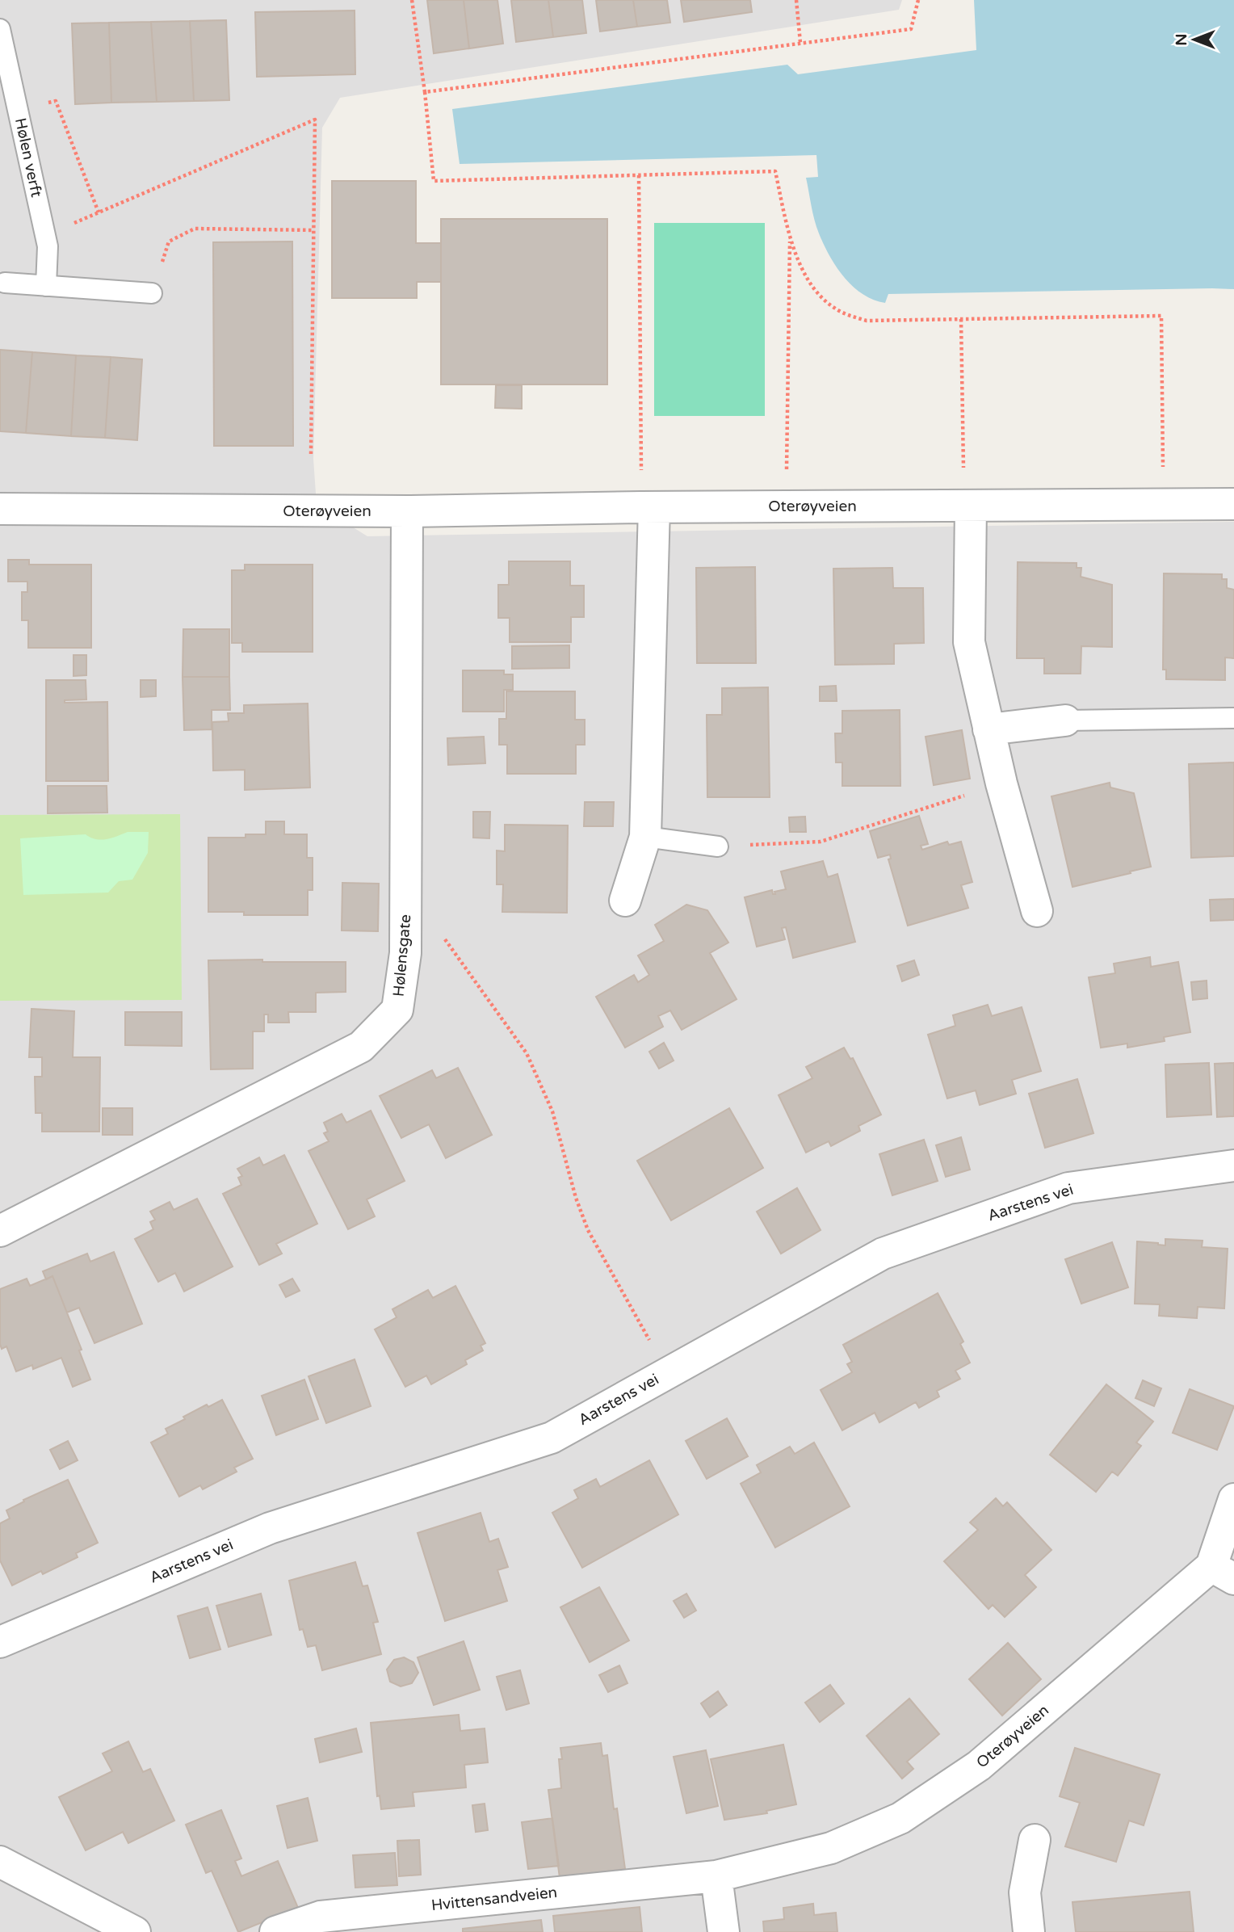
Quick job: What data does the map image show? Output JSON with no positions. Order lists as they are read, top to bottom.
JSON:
{
  "streets": {
    "street": [
      "Oterøyveien",
      "Hølensgate",
      "Aarstens vei",
      "Hvittensandveien"
    ],
    "lane": ["Hølen verft"]
  },
  "crossings": [
    ["Oterøyveien", "Hølensgate"],
    ["Oterøyveien", "Hvittensandveien"]
  ],
  "north": "left"
}
